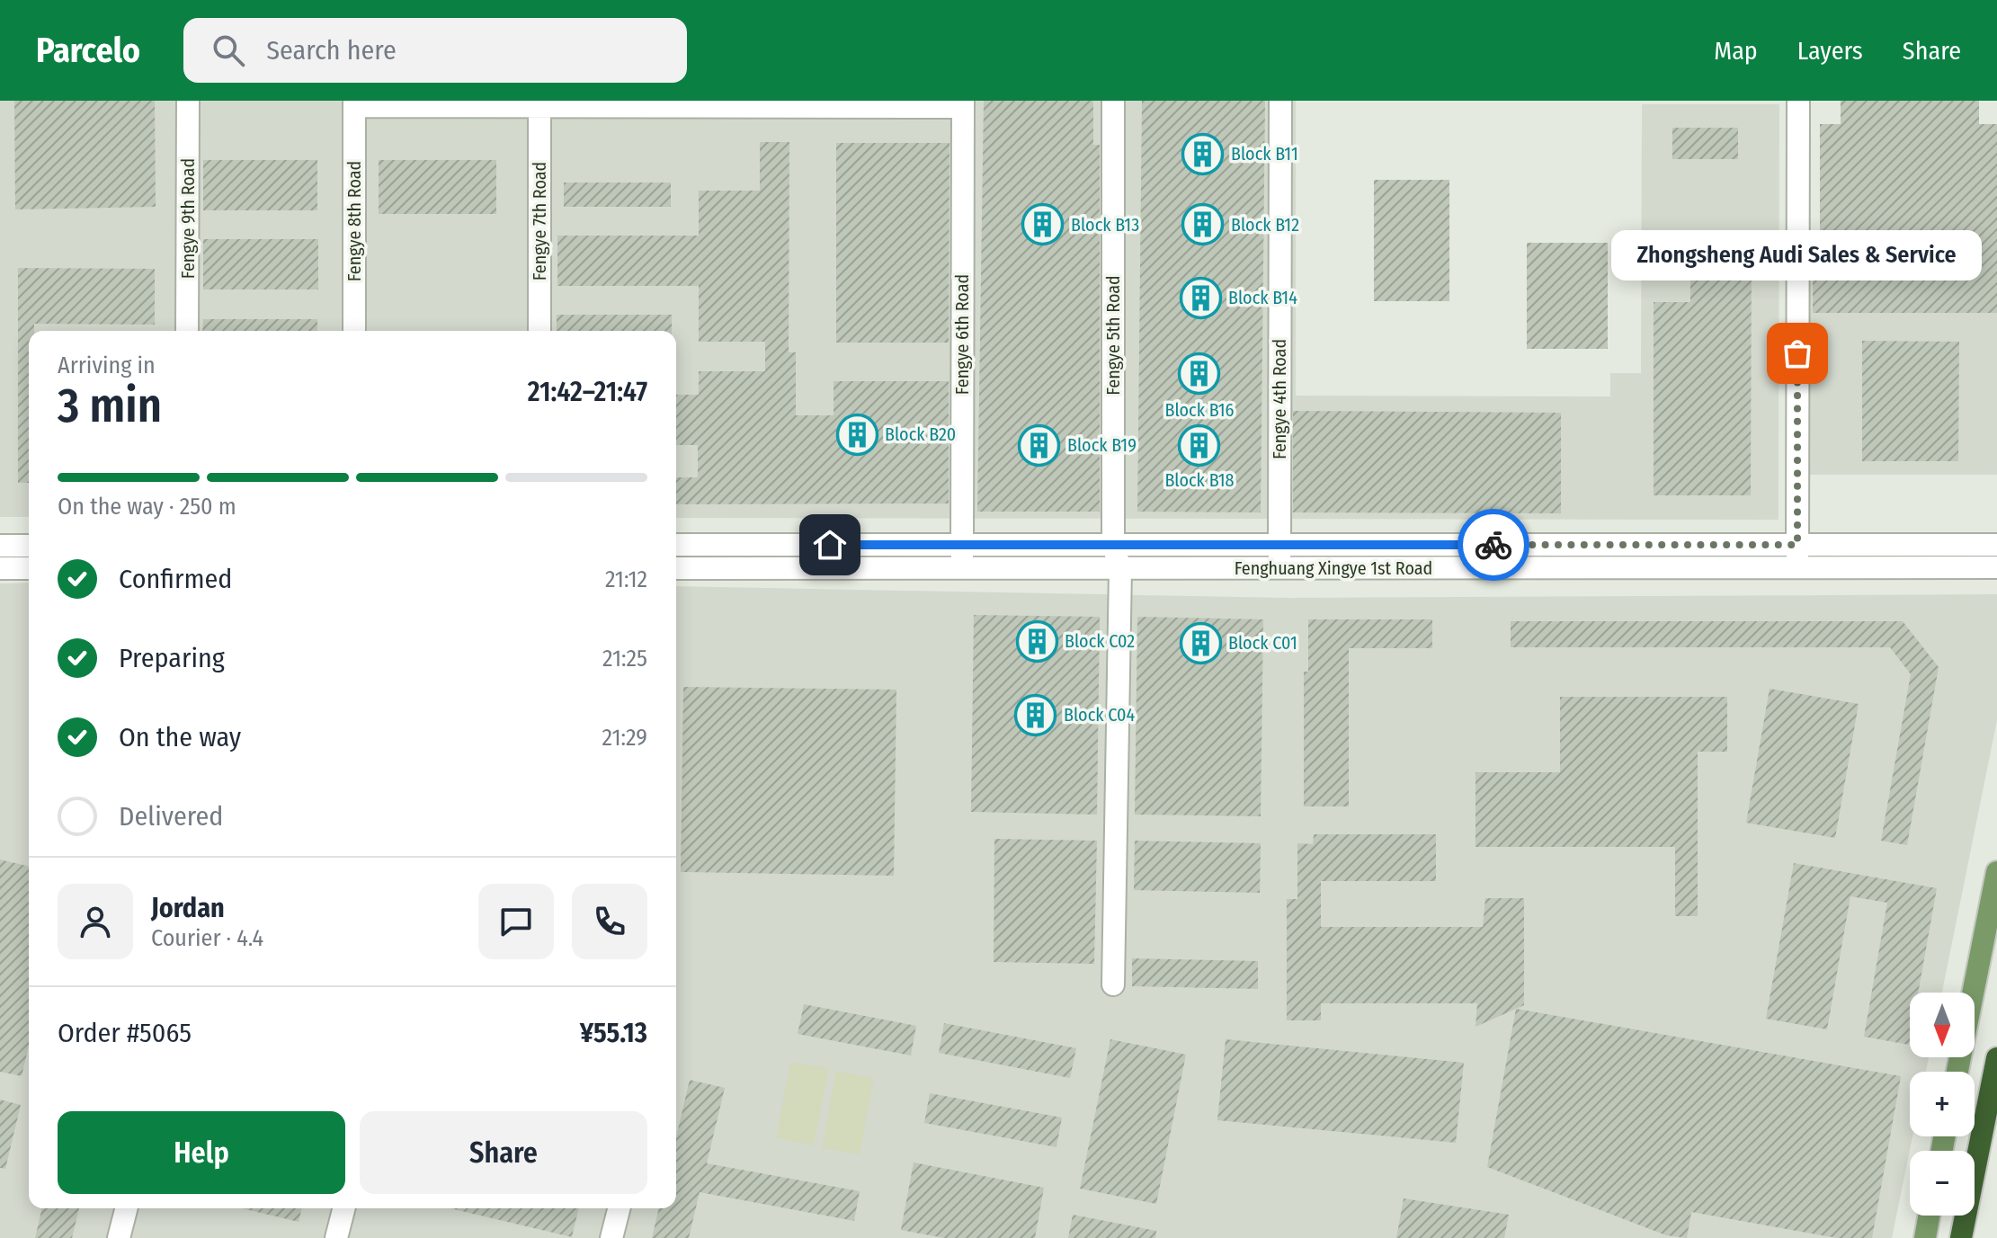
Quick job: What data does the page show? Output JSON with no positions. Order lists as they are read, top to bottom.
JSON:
{
  "streets": {
    "street": [
      "Fengye 9th Road",
      "Fengye 8th Road",
      "Fengye 7th Road",
      "Fengye 6th Road",
      "Fengye 5th Road",
      "Fengye 4th Road",
      "Fenghuang Xingye 1st Road"
    ]
  },
  "crossings": [
    ["Fengye 6th Road", "Fenghuang Xingye 1st Road"],
    ["Fengye 5th Road", "Fenghuang Xingye 1st Road"],
    ["Fengye 4th Road", "Fenghuang Xingye 1st Road"]
  ],
  "places": {
    "building": [
      "Block B11",
      "Block B13",
      "Block B12",
      "Block B14",
      "Block B16",
      "Block B20",
      "Block B19",
      "Block B18",
      "Block C02",
      "Block C01",
      "Block C04"
    ],
    "other": ["Zhongsheng Audi Sales & Service"]
  },
  "north": "bottom",
  "page": {
    "header": "Parcelo",
    "search": "Search here",
    "nav": ["Map", "Layers", "Share"],
    "bubble": "Zhongsheng Audi Sales & Service",
    "heading": ["3 min", "Arriving in", "21:42–21:47"],
    "panel": [
      "Jordan",
      "Courier · 4.4",
      "Order #5065",
      "¥55.13"
    ],
    "bar": "On the way · 250 m",
    "list": [
      ["Confirmed", "21:12"],
      ["Preparing", "21:25"],
      ["On the way", "21:29"],
      "Delivered"
    ],
    "map_buttons": ["+", "−"],
    "buttons": ["Help", "Share"]
  }
}
